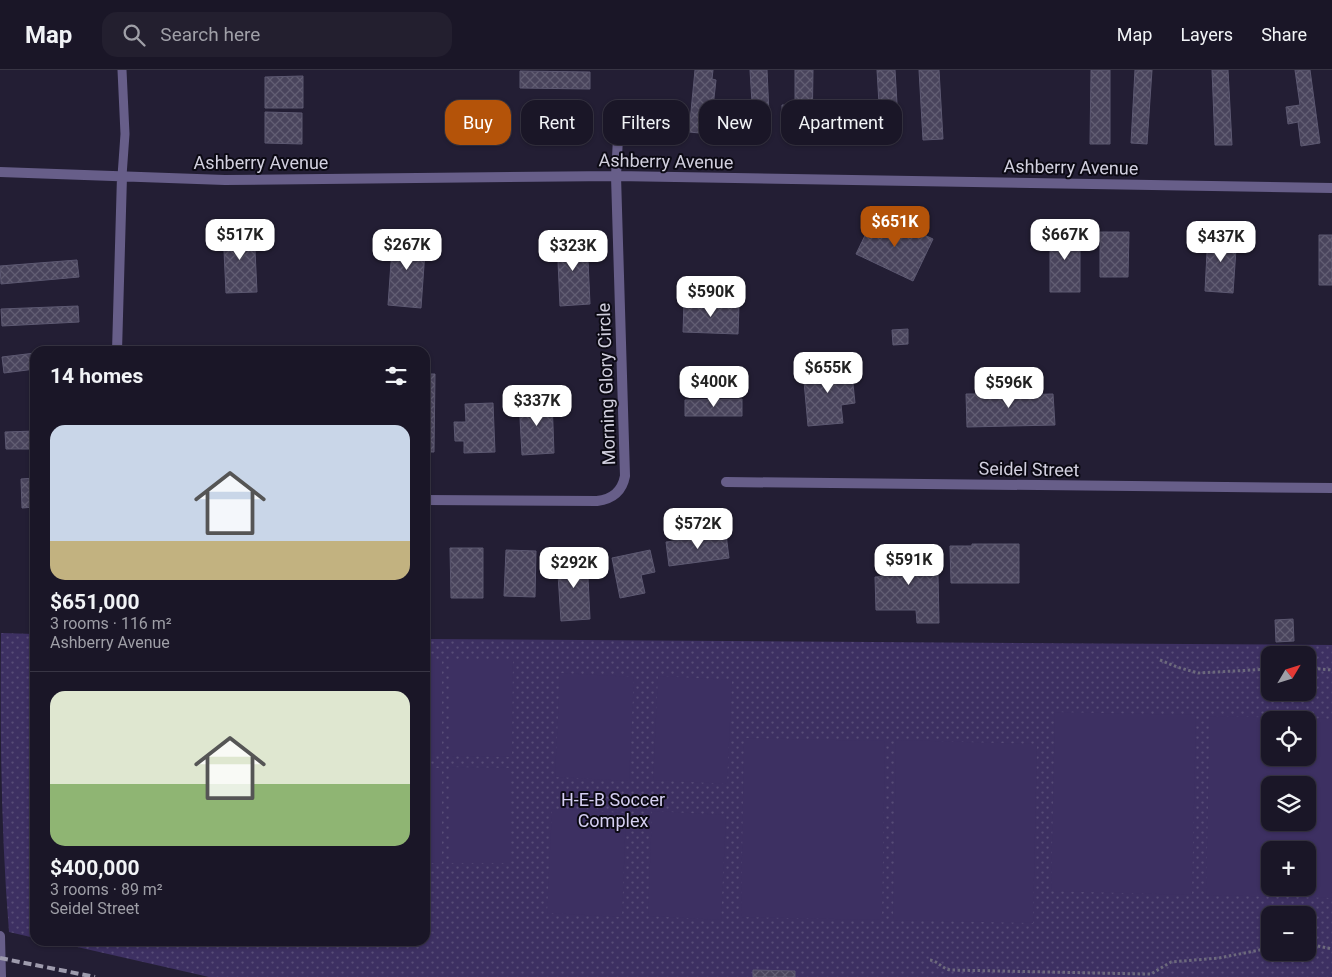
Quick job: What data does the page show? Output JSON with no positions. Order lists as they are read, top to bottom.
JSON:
{
  "streets": {
    "street": ["Ashberry Avenue", "Morning Glory Circle", "Seidel Street"]
  },
  "crossings": [
    ["Ashberry Avenue", "Morning Glory Circle"]
  ],
  "parks": ["H-E-B Soccer Complex"],
  "north": "top right",
  "page": {
    "header": "Map",
    "search": "Search here",
    "nav": ["Map", "Layers", "Share"],
    "chip": [
      "Buy",
      "Rent",
      "Filters",
      "New",
      "Apartment"
    ],
    "price": [
      "$651K",
      "$517K",
      "$667K",
      "$437K",
      "$267K",
      "$323K",
      "$590K",
      "$655K",
      "$400K",
      "$596K",
      "$337K",
      "$572K",
      "$591K",
      "$292K"
    ],
    "heading": "14 homes",
    "list": [
      {
        "name": "$651,000",
        "note": "3 rooms · 116 m² · Ashberry Avenue"
      },
      {
        "name": "$400,000",
        "note": "3 rooms · 89 m² · Seidel Street"
      }
    ],
    "map_buttons": ["+", "−"]
  }
}
